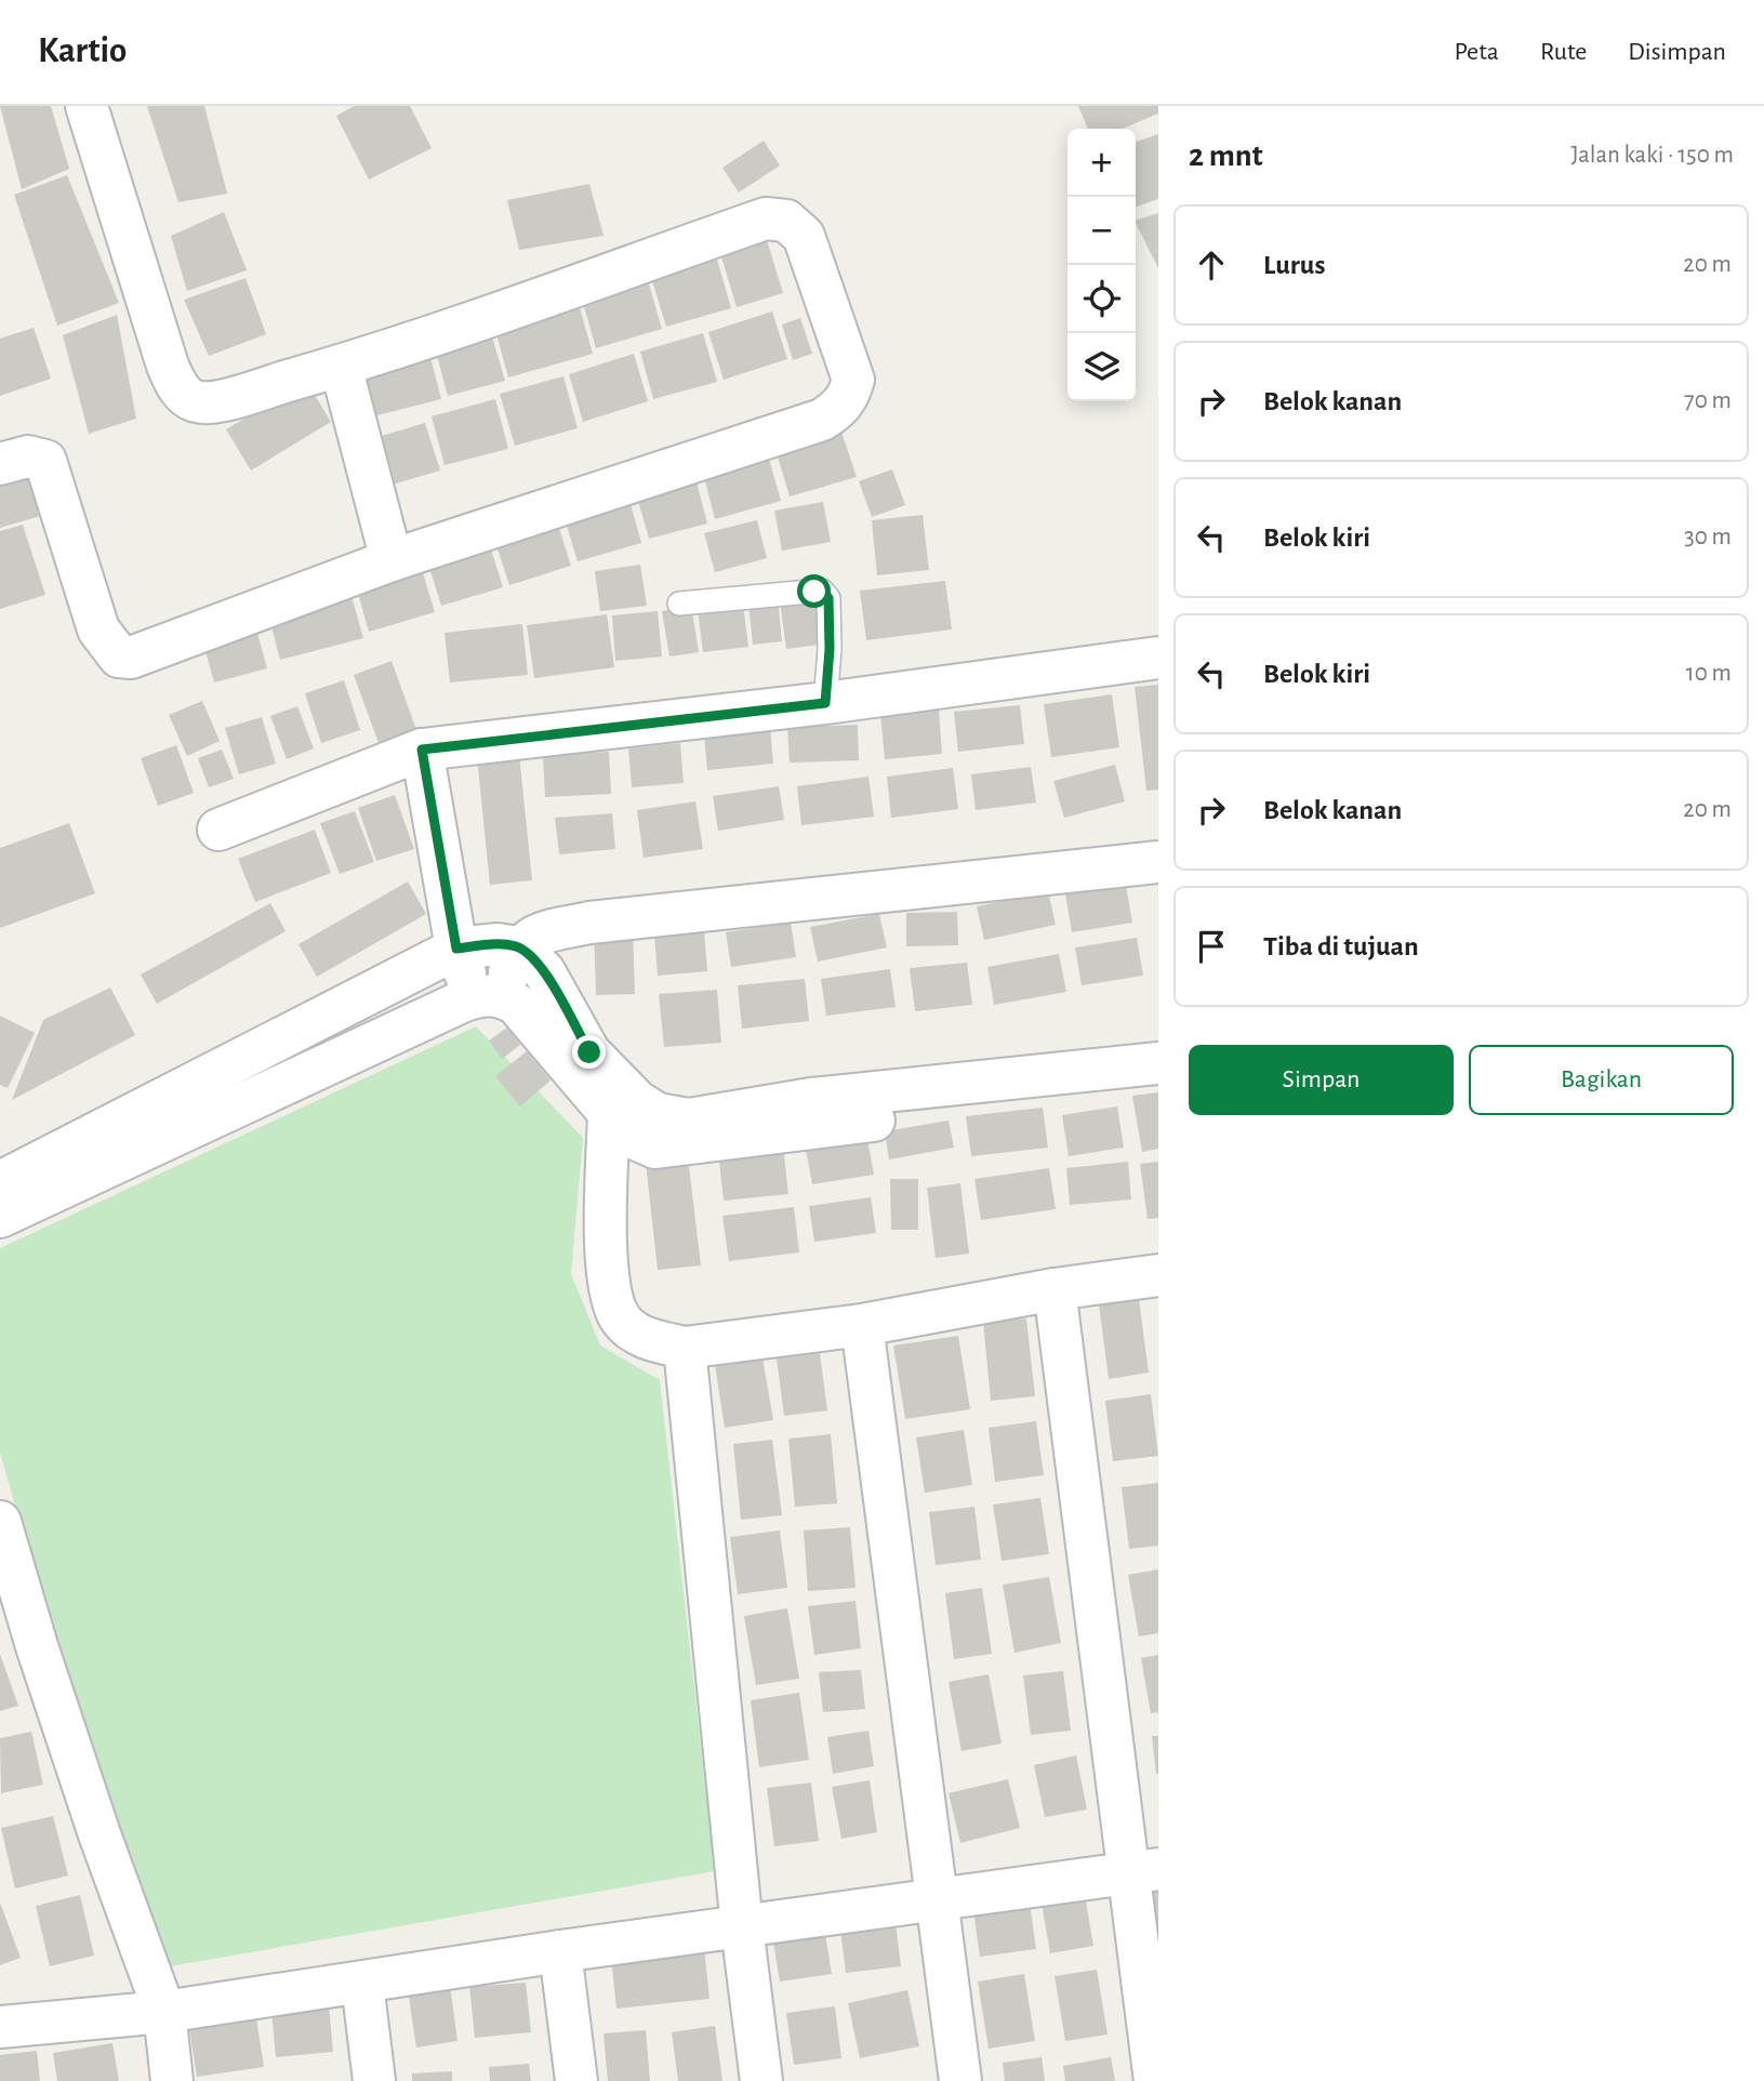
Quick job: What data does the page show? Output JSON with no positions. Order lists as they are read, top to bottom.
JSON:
{
  "page": {
    "header": "Kartio",
    "nav": ["Peta", "Rute", "Disimpan"],
    "heading": ["2 mnt", "Jalan kaki · 150 m"],
    "map_buttons": ["+", "−"],
    "list": [
      ["Lurus", "20 m"],
      ["Belok kanan", "70 m"],
      ["Belok kiri", "30 m"],
      ["Belok kiri", "10 m"],
      ["Belok kanan", "20 m"],
      "Tiba di tujuan"
    ],
    "buttons": ["Simpan", "Bagikan"]
  }
}
